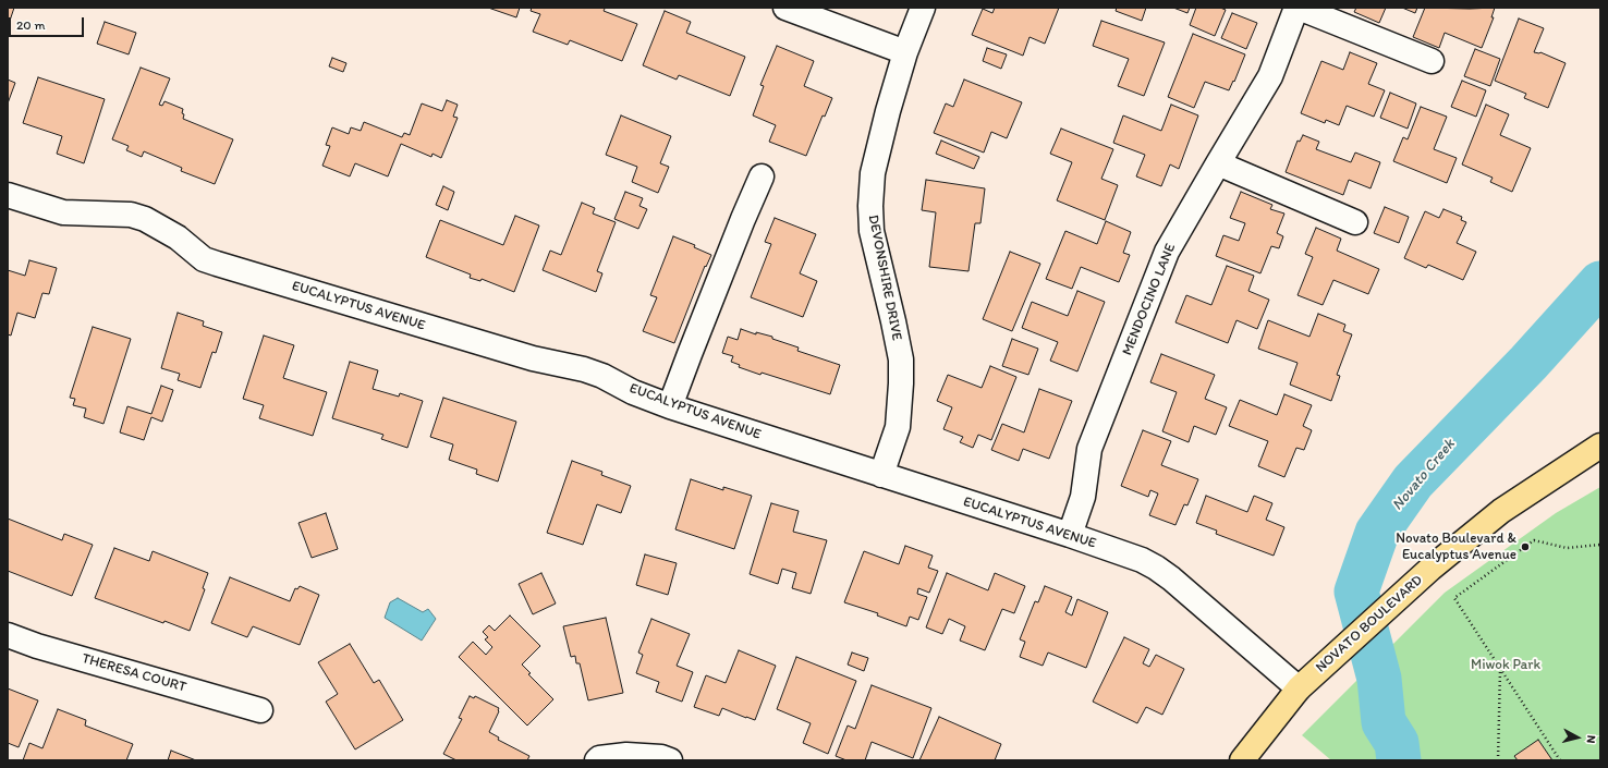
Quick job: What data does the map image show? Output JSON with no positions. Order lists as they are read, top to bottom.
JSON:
{
  "streets": {
    "main road": ["NOVATO BOULEVARD"],
    "street": [
      "DEVONSHIRE DRIVE",
      "MENDOCINO LANE",
      "EUCALYPTUS AVENUE",
      "THERESA COURT"
    ]
  },
  "crossings": [
    ["DEVONSHIRE DRIVE", "EUCALYPTUS AVENUE"],
    ["MENDOCINO LANE", "EUCALYPTUS AVENUE"],
    ["EUCALYPTUS AVENUE", "NOVATO BOULEVARD"]
  ],
  "water": ["Novato Creek"],
  "parks": ["Miwok Park"],
  "places": ["Novato Boulevard & Eucalyptus Avenue"],
  "scale_bar": "20 m",
  "north": "right"
}
